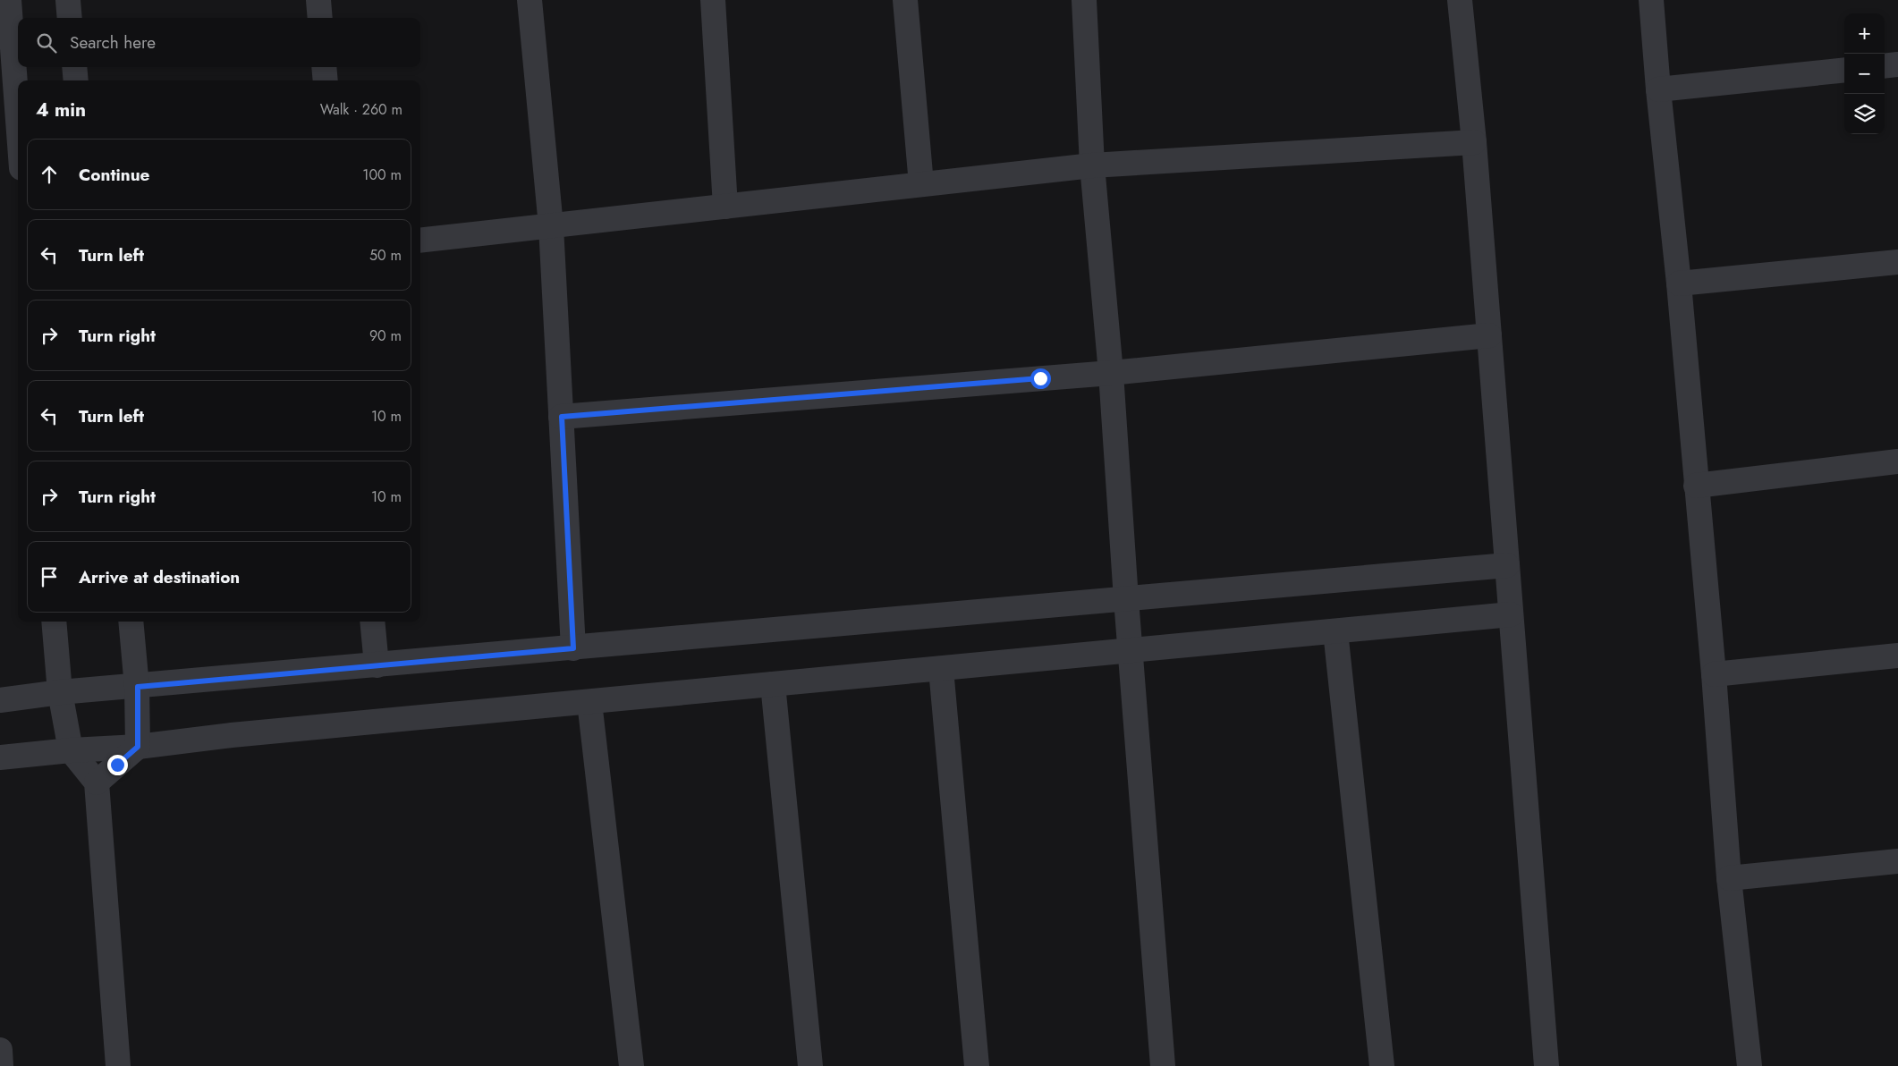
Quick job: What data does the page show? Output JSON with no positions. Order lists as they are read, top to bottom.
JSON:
{
  "page": {
    "map_buttons": ["+", "−"],
    "search": "Search here",
    "heading": ["4 min", "Walk · 260 m"],
    "list": [
      ["Continue", "100 m"],
      ["Turn left", "50 m"],
      ["Turn right", "90 m"],
      ["Turn left", "10 m"],
      ["Turn right", "10 m"],
      "Arrive at destination"
    ]
  }
}
